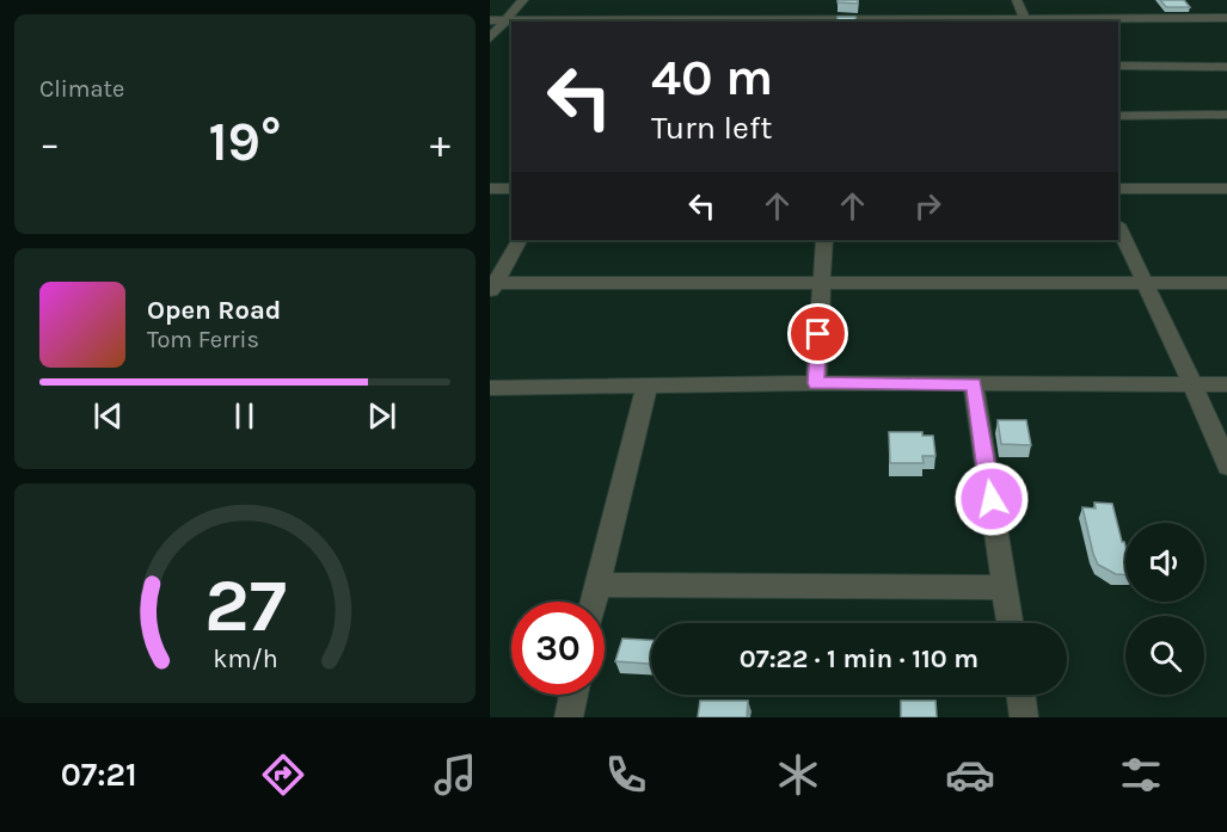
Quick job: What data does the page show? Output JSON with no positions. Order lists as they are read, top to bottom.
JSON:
{
  "page": {
    "tile": "Climate",
    "turn": ["40 m", "Turn left"],
    "heat": ["−", "19°", "+"],
    "song": ["Open Road", "Tom Ferris"],
    "limit": "30",
    "trip": "07:22 · 1 min · 110 m",
    "tabs": "07:21",
    "gauge": ["27", "km/h"]
  }
}
